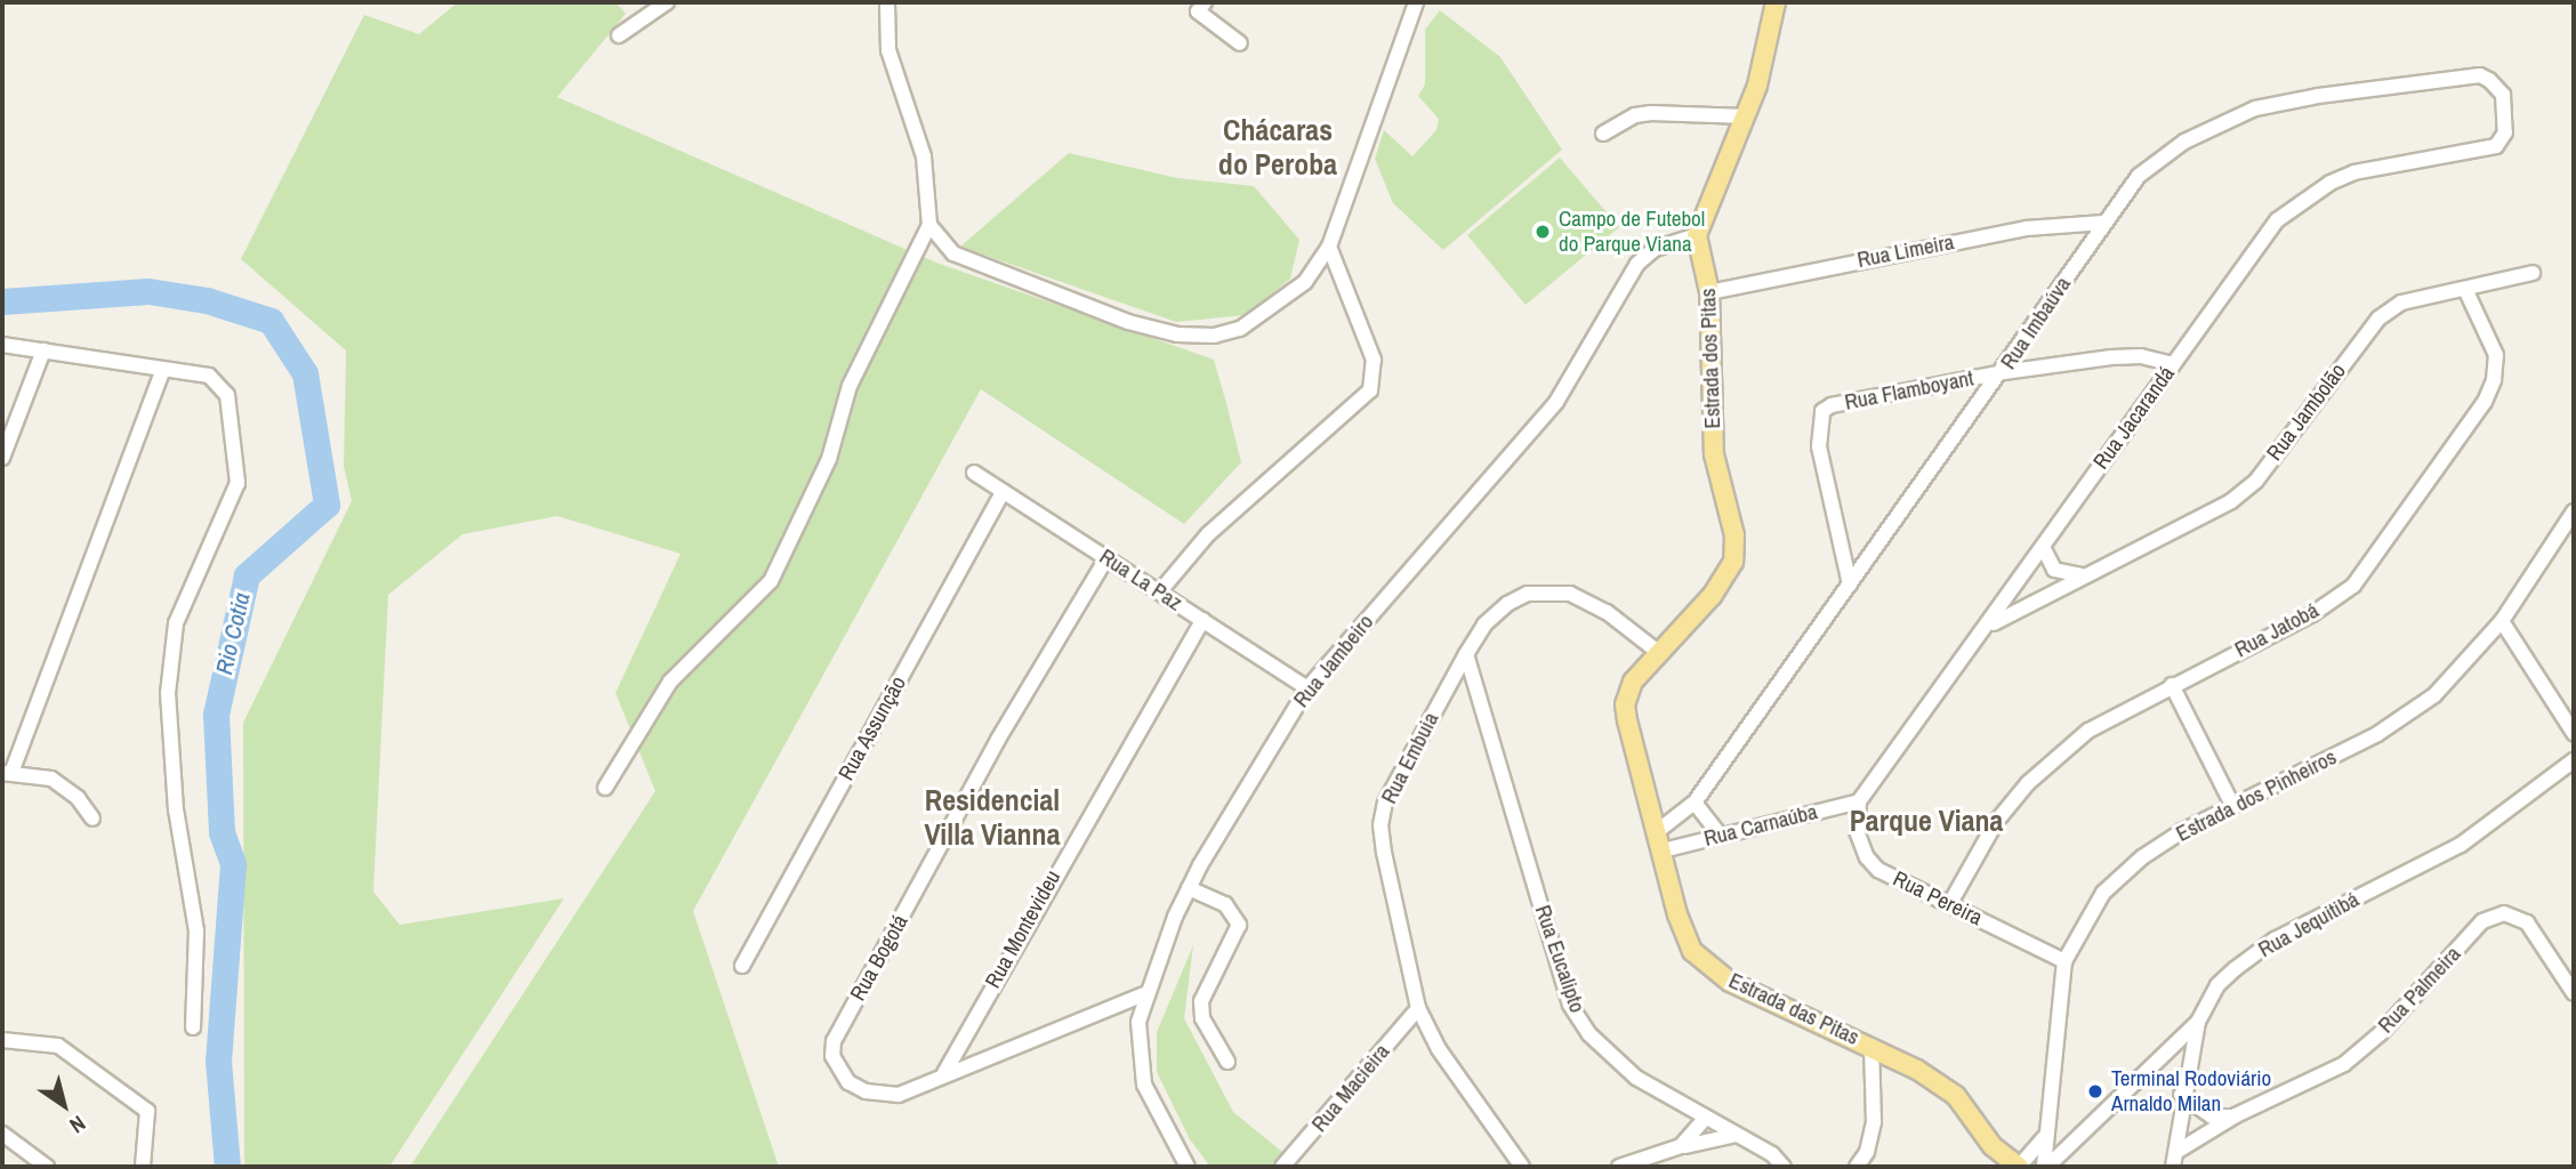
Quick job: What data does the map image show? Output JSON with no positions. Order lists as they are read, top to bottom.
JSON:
{
  "streets": {
    "main road": ["Estrada dos Pitas", "Estrada das Pitas"],
    "street": [
      "Rua Limeira",
      "Rua Imbaúva",
      "Rua Flamboyant",
      "Rua Jambolão",
      "Rua Jacarandá",
      "Rua La Paz",
      "Rua Jatobá",
      "Rua Jambeiro",
      "Rua Assunção",
      "Rua Embuia",
      "Estrada dos Pinheiros",
      "Rua Carnaúba",
      "Rua Pereira",
      "Rua Jequitibá",
      "Rua Montevideu",
      "Rua Bogotá",
      "Rua Eucalipto",
      "Rua Palmeira",
      "Rua Macieira"
    ]
  },
  "crossings": [
    ["Rua Limeira", "Rua Imbaúva"],
    ["Rua Limeira", "Estrada dos Pitas"],
    ["Rua Imbaúva", "Rua Flamboyant"],
    ["Rua Imbaúva", "Rua Jacarandá"],
    ["Rua Imbaúva", "Estrada das Pitas"],
    ["Estrada dos Pitas", "Rua Jambeiro"],
    ["Estrada dos Pitas", "Rua Embuia"],
    ["Estrada dos Pitas", "Estrada das Pitas"],
    ["Rua Flamboyant", "Rua Jacarandá"],
    ["Rua Jambolão", "Rua Jacarandá"],
    ["Rua Jambolão", "Rua Jatobá"],
    ["Rua Jacarandá", "Rua Carnaúba"],
    ["Rua Jacarandá", "Rua Pereira"],
    ["Rua La Paz", "Rua Jambeiro"],
    ["Rua La Paz", "Rua Assunção"],
    ["Rua La Paz", "Rua Montevideu"],
    ["Rua La Paz", "Rua Bogotá"],
    ["Rua Jatobá", "Rua Pereira"],
    ["Rua Jambeiro", "Rua Bogotá"],
    ["Rua Embuia", "Rua Eucalipto"],
    ["Rua Embuia", "Estrada das Pitas"],
    ["Rua Embuia", "Rua Macieira"],
    ["Estrada dos Pinheiros", "Rua Pereira"],
    ["Estrada dos Pinheiros", "Rua Jequitibá"],
    ["Rua Carnaúba", "Rua Pereira"],
    ["Rua Carnaúba", "Estrada das Pitas"],
    ["Rua Montevideu", "Rua Bogotá"]
  ],
  "districts": ["Chácaras do Peroba", "Residencial Villa Vianna", "Parque Viana"],
  "water": ["Rio Cotia"],
  "places": ["Campo de Futebol do Parque Viana", "Terminal Rodoviário Arnaldo Milan"],
  "north": "bottom right"
}
